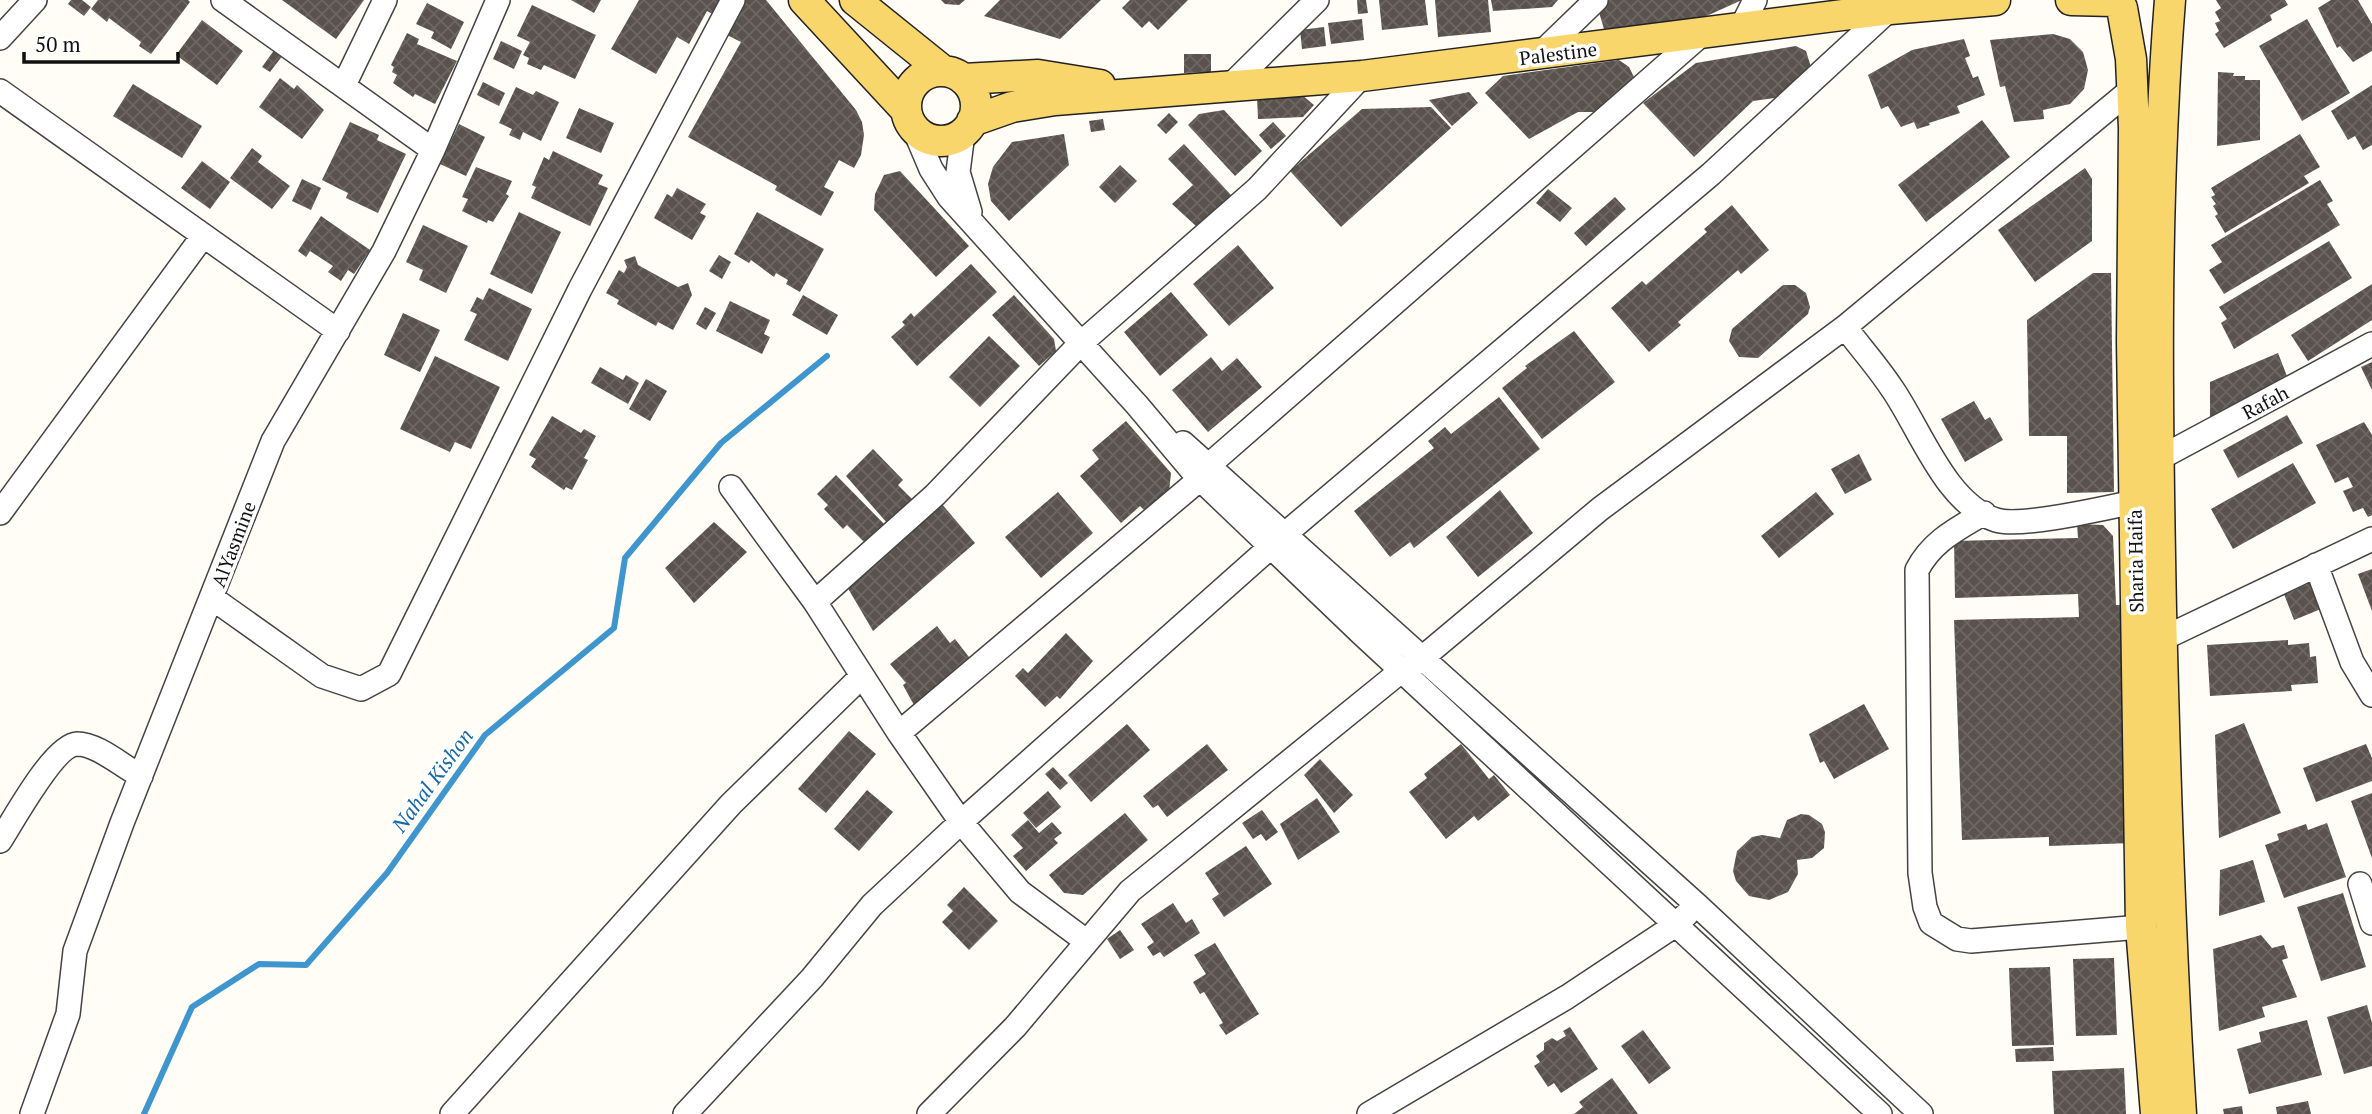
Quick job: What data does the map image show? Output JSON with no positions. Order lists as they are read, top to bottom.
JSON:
{
  "streets": {
    "main road": ["Palestine", "Sharia Haifa"],
    "street": ["Rafah", "AlYasmine"]
  },
  "water": ["Nahal Kishon"],
  "scale_bar": "50 m"
}
